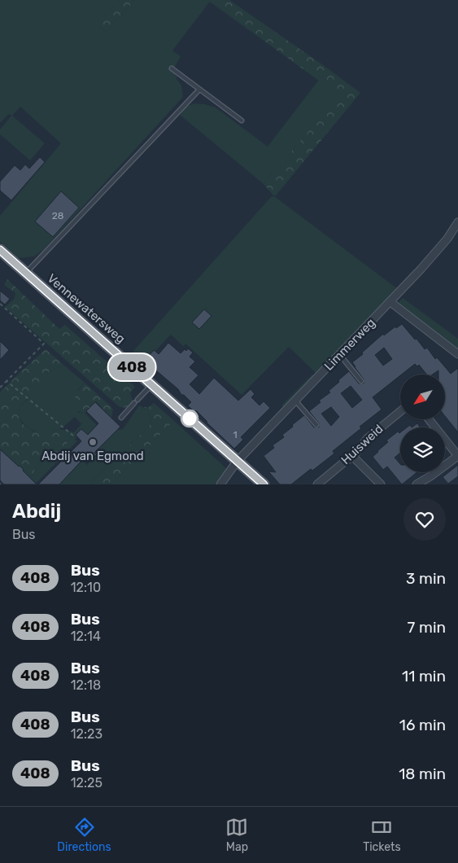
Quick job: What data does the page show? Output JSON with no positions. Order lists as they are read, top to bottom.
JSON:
{
  "streets": {
    "street": ["Vennewatersweg", "Limmerweg", "Huisweid"]
  },
  "crossings": [
    ["Vennewatersweg", "Limmerweg"]
  ],
  "places": ["Abdij van Egmond"],
  "lines": ["bus line 408"],
  "house_numbers": ["28", "1"],
  "north": "bottom left",
  "page": {
    "on_map": "408",
    "heading": ["Abdij", "Bus"],
    "list": [
      {
        "mark": "408",
        "name": "Bus",
        "note": "12:10",
        "value": "3 min"
      },
      {
        "mark": "408",
        "name": "Bus",
        "note": "12:14",
        "value": "7 min"
      },
      {
        "mark": "408",
        "name": "Bus",
        "note": "12:18",
        "value": "11 min"
      },
      {
        "mark": "408",
        "name": "Bus",
        "note": "12:23",
        "value": "16 min"
      },
      {
        "mark": "408",
        "name": "Bus",
        "note": "12:25",
        "value": "18 min"
      }
    ],
    "tabs": ["Directions", "Map", "Tickets"]
  }
}
